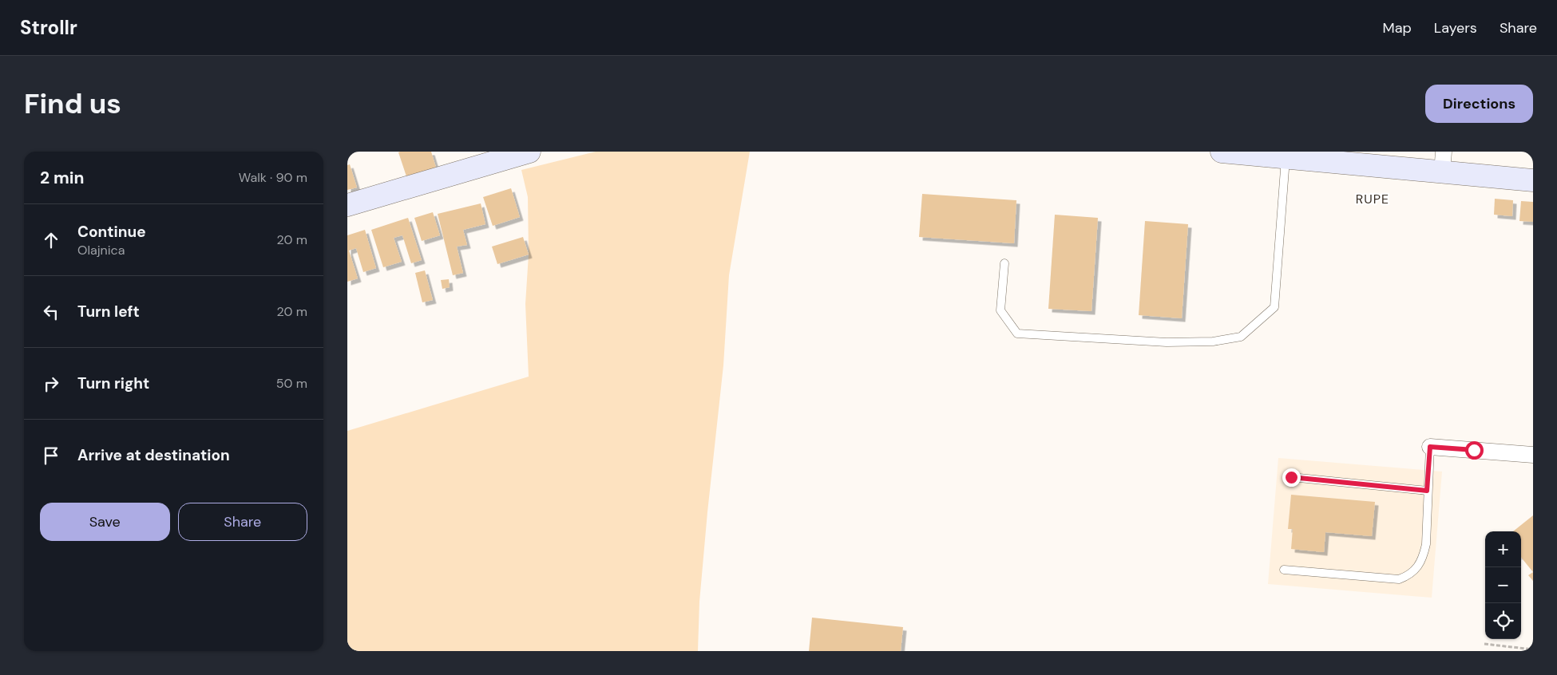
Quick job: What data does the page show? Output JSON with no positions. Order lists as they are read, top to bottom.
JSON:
{
  "districts": ["RUPE"],
  "page": {
    "header": "Strollr",
    "nav": ["Map", "Layers", "Share"],
    "buttons": [
      "Directions",
      ["Save", "Share"]
    ],
    "title": "Find us",
    "heading": ["2 min", "Walk · 90 m"],
    "list": [
      ["Continue", "Olajnica", "20 m"],
      ["Turn left", "20 m"],
      ["Turn right", "50 m"],
      "Arrive at destination"
    ],
    "map_buttons": ["+", "−"]
  }
}
